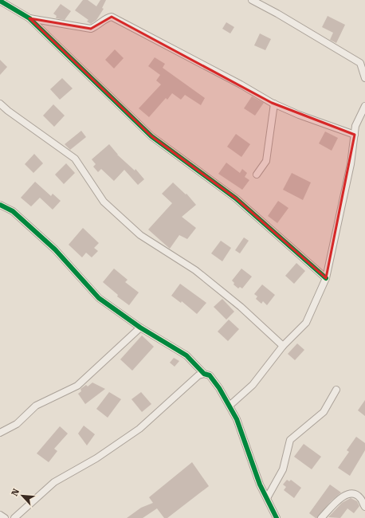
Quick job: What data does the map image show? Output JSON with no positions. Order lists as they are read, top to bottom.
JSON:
{
  "north": "top left"
}
